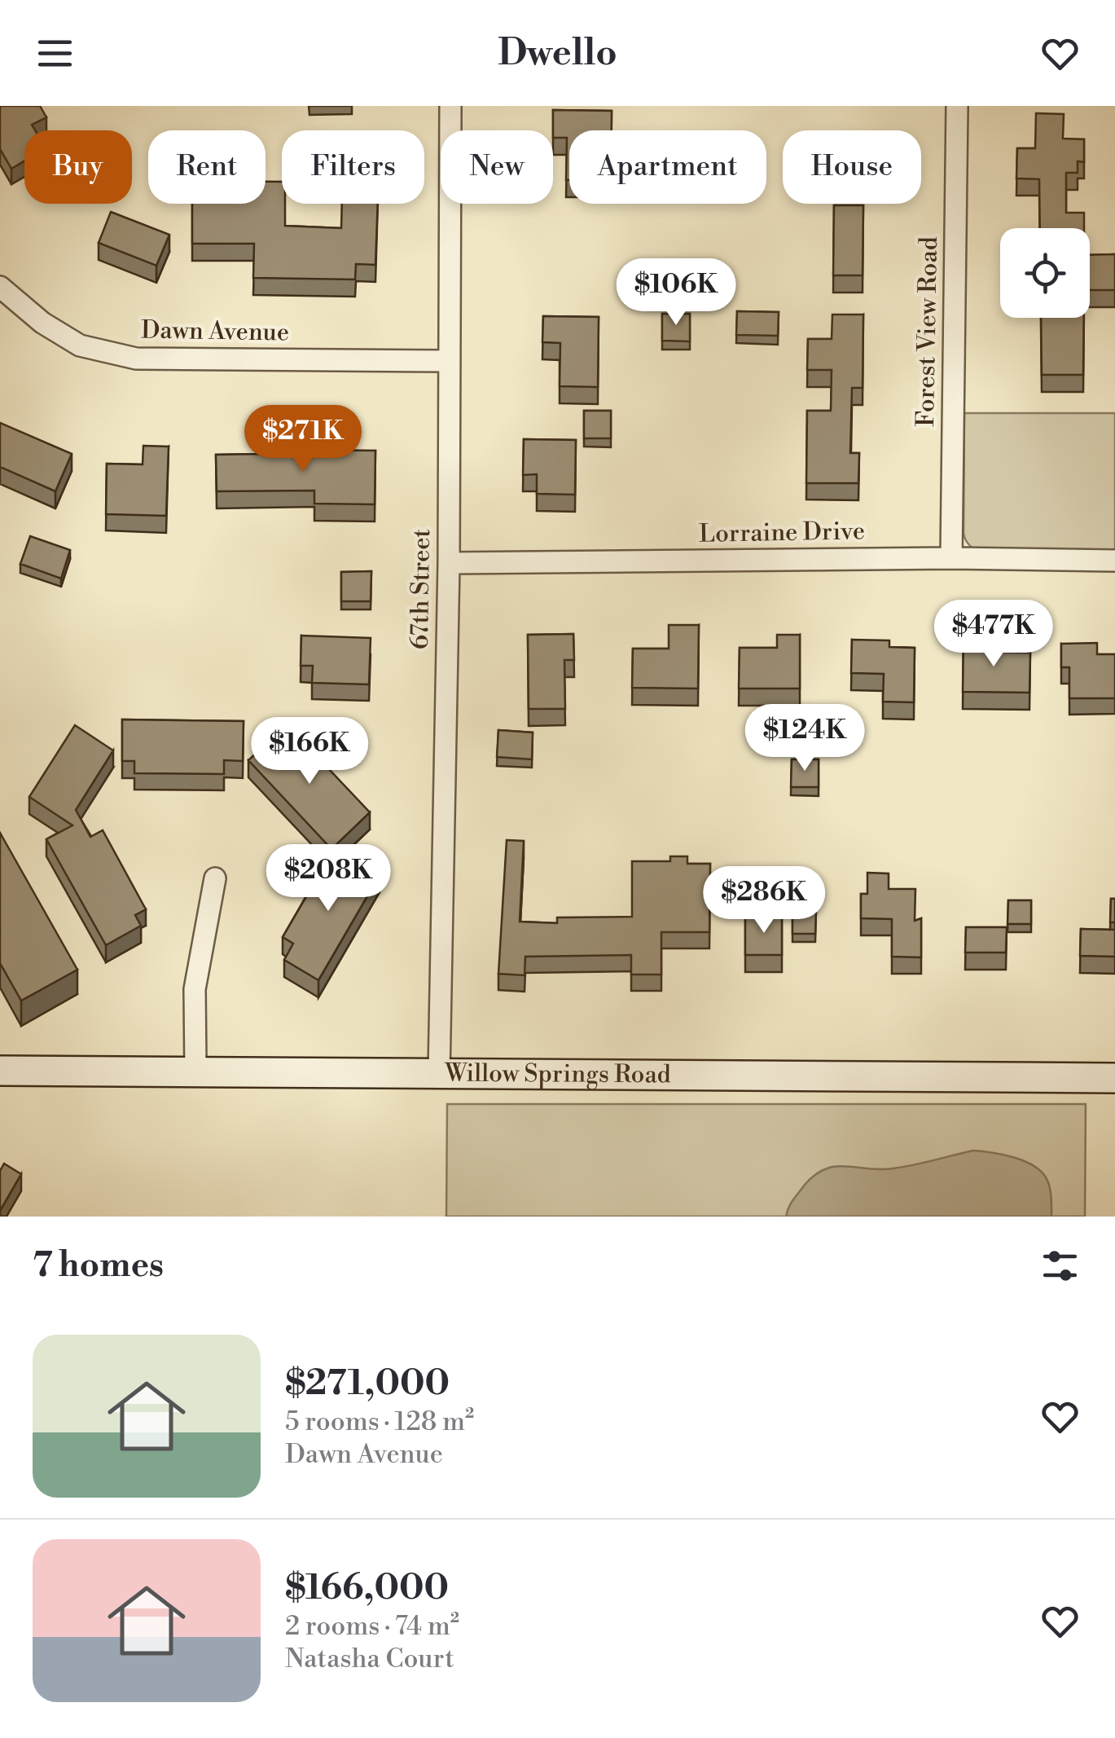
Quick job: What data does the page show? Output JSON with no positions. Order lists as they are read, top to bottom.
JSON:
{
  "streets": {
    "main road": ["Willow Springs Road"],
    "street": [
      "Dawn Avenue",
      "Forest View Road",
      "Lorraine Drive",
      "67th Street"
    ]
  },
  "crossings": [
    ["Dawn Avenue", "67th Street"],
    ["Forest View Road", "Lorraine Drive"],
    ["Lorraine Drive", "67th Street"],
    ["67th Street", "Willow Springs Road"]
  ],
  "page": {
    "header": "Dwello",
    "chip": [
      "Buy",
      "Rent",
      "Filters",
      "New",
      "Apartment",
      "House"
    ],
    "price": [
      "$106K",
      "$271K",
      "$477K",
      "$124K",
      "$166K",
      "$208K",
      "$286K"
    ],
    "heading": "7 homes",
    "list": [
      {
        "name": "$271,000",
        "note": "5 rooms · 128 m² · Dawn Avenue"
      },
      {
        "name": "$166,000",
        "note": "2 rooms · 74 m² · Natasha Court"
      }
    ]
  }
}
